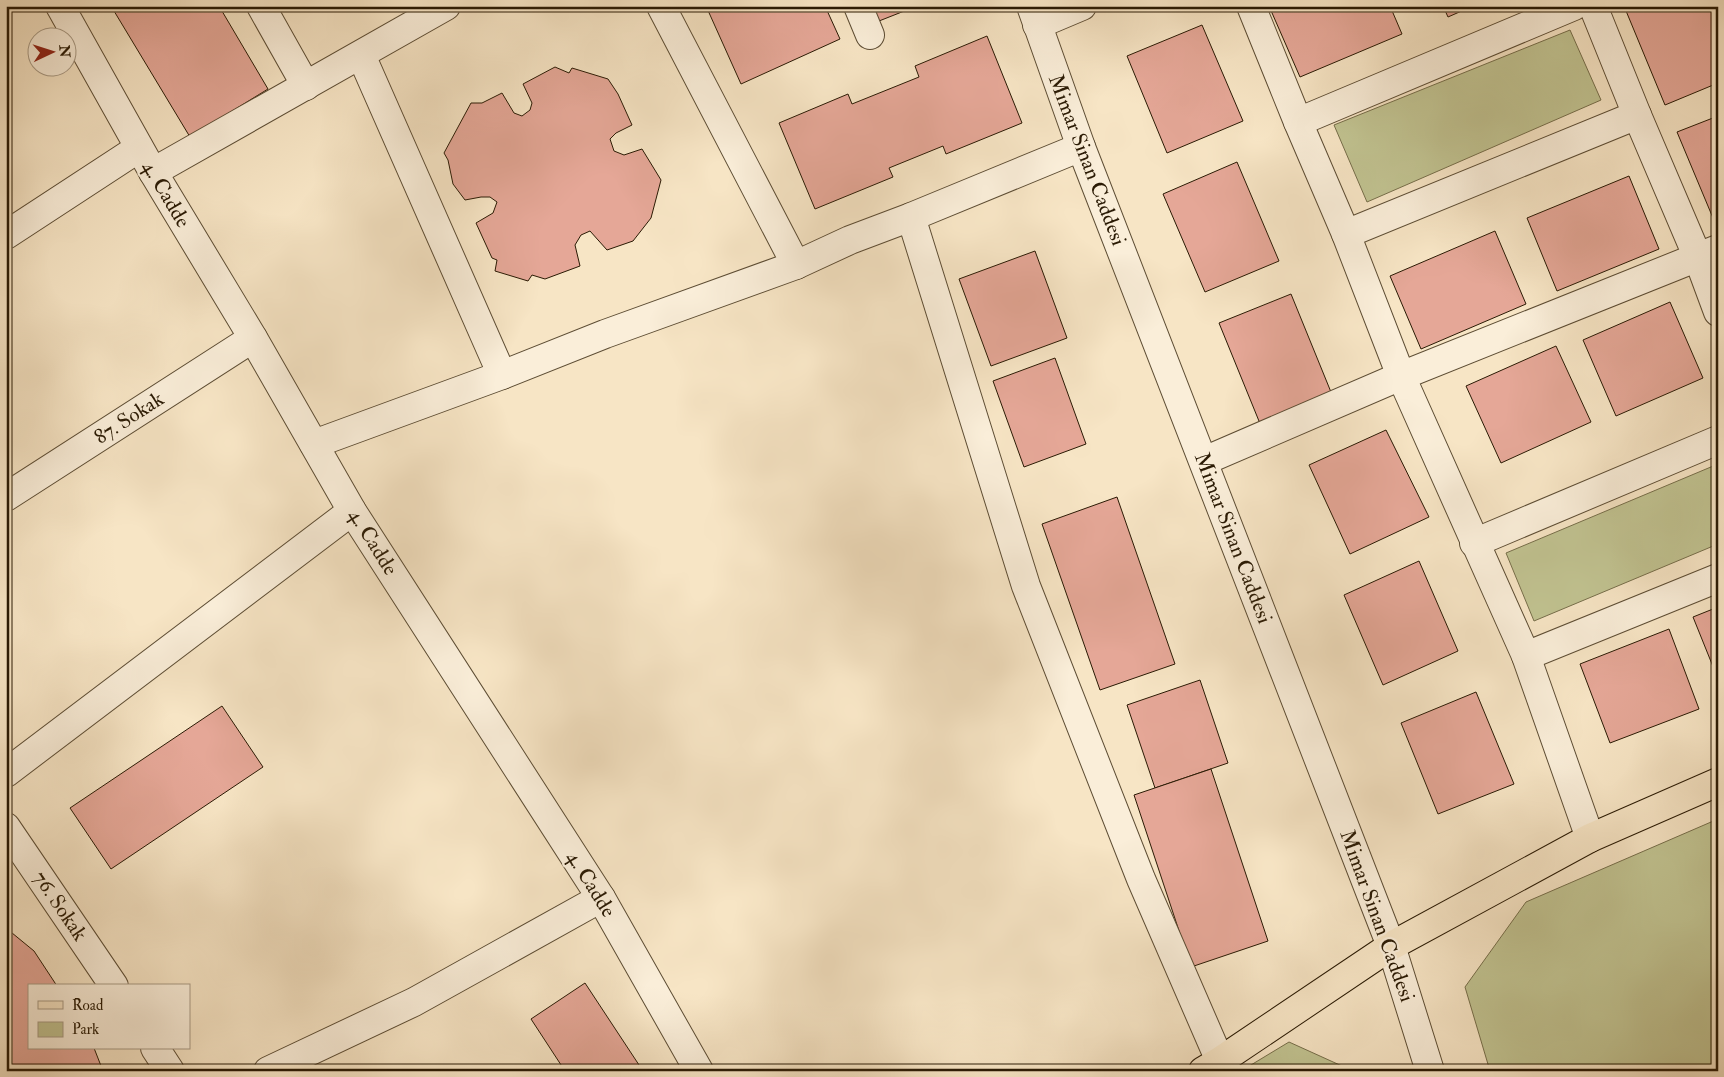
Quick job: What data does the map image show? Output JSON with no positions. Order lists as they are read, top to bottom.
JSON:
{
  "streets": {
    "street": [
      "Mimar Sinan Caddesi",
      "4. Cadde",
      "87. Sokak",
      "76. Sokak"
    ]
  },
  "crossings": [
    ["4. Cadde", "87. Sokak"]
  ],
  "legend": ["Road", "Park"],
  "north": "right"
}
